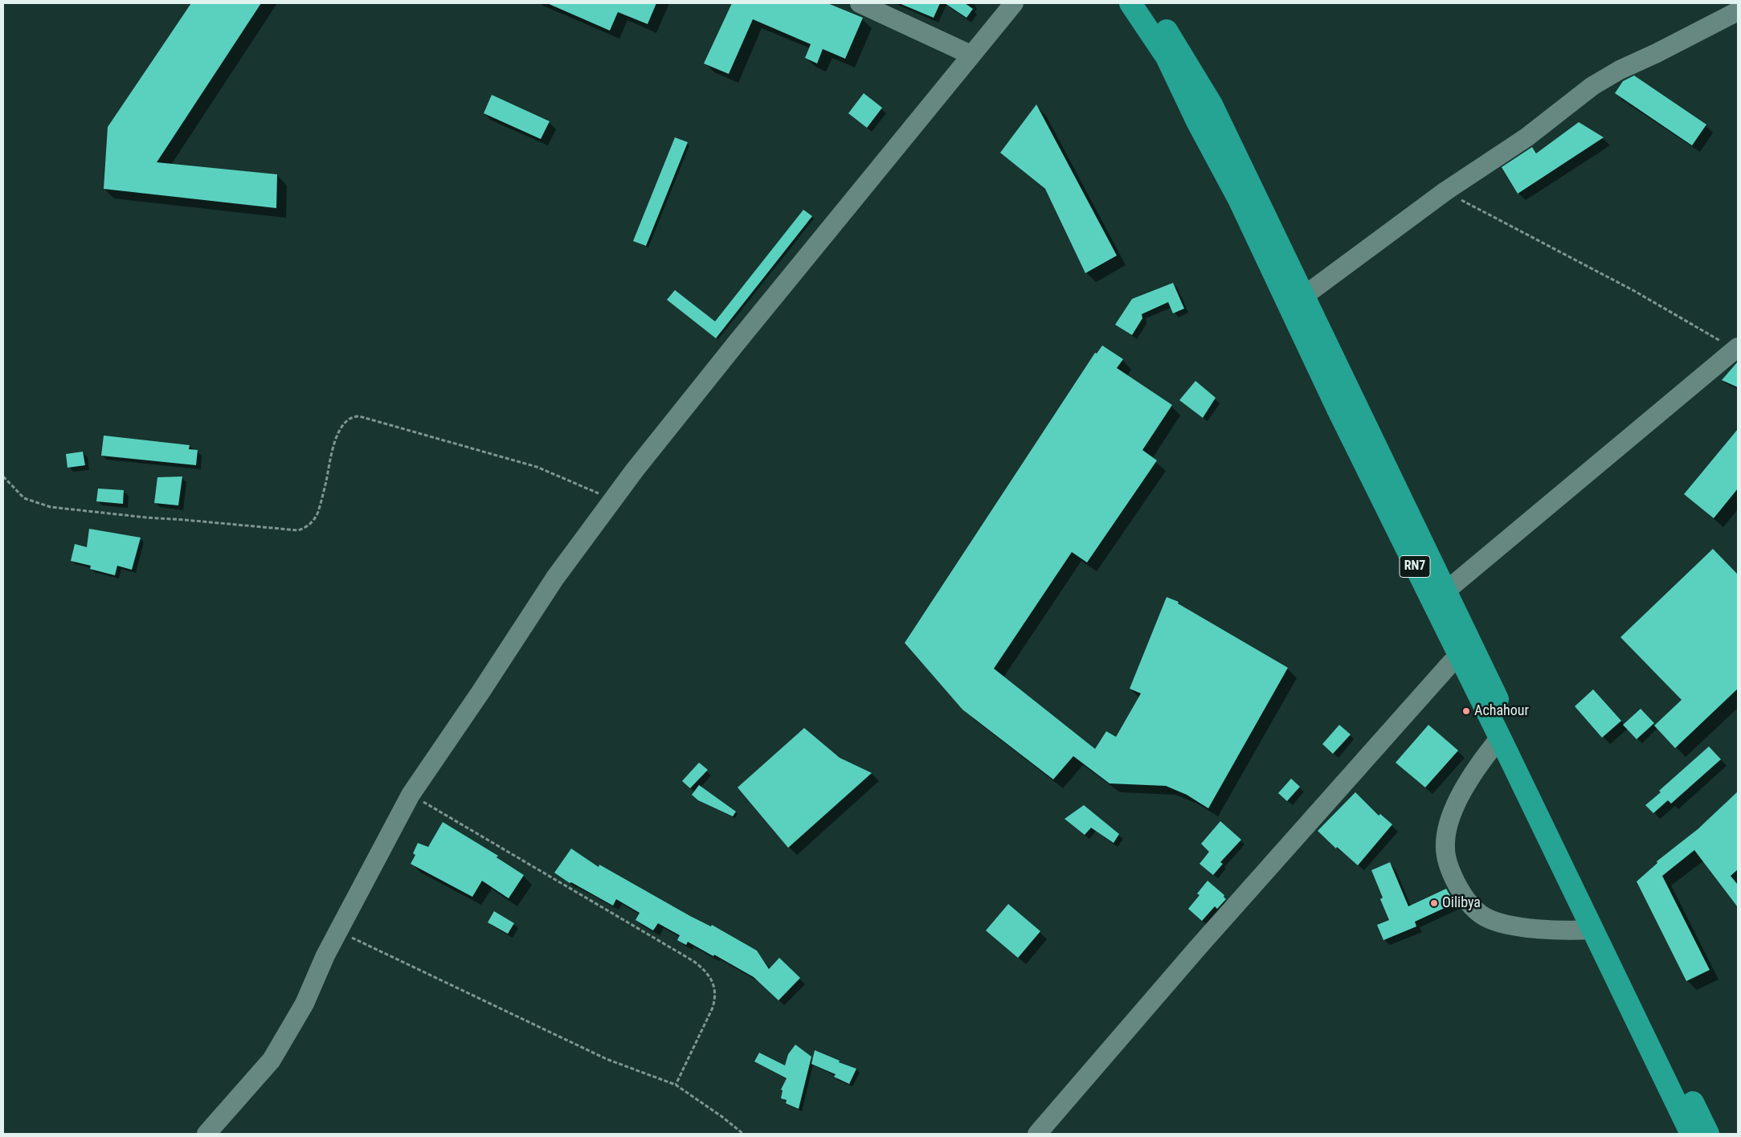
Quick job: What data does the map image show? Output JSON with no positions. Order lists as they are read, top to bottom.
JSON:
{
  "streets": {
    "highway": ["RN7"]
  },
  "places": ["Achahour", "Oilibya"]
}
